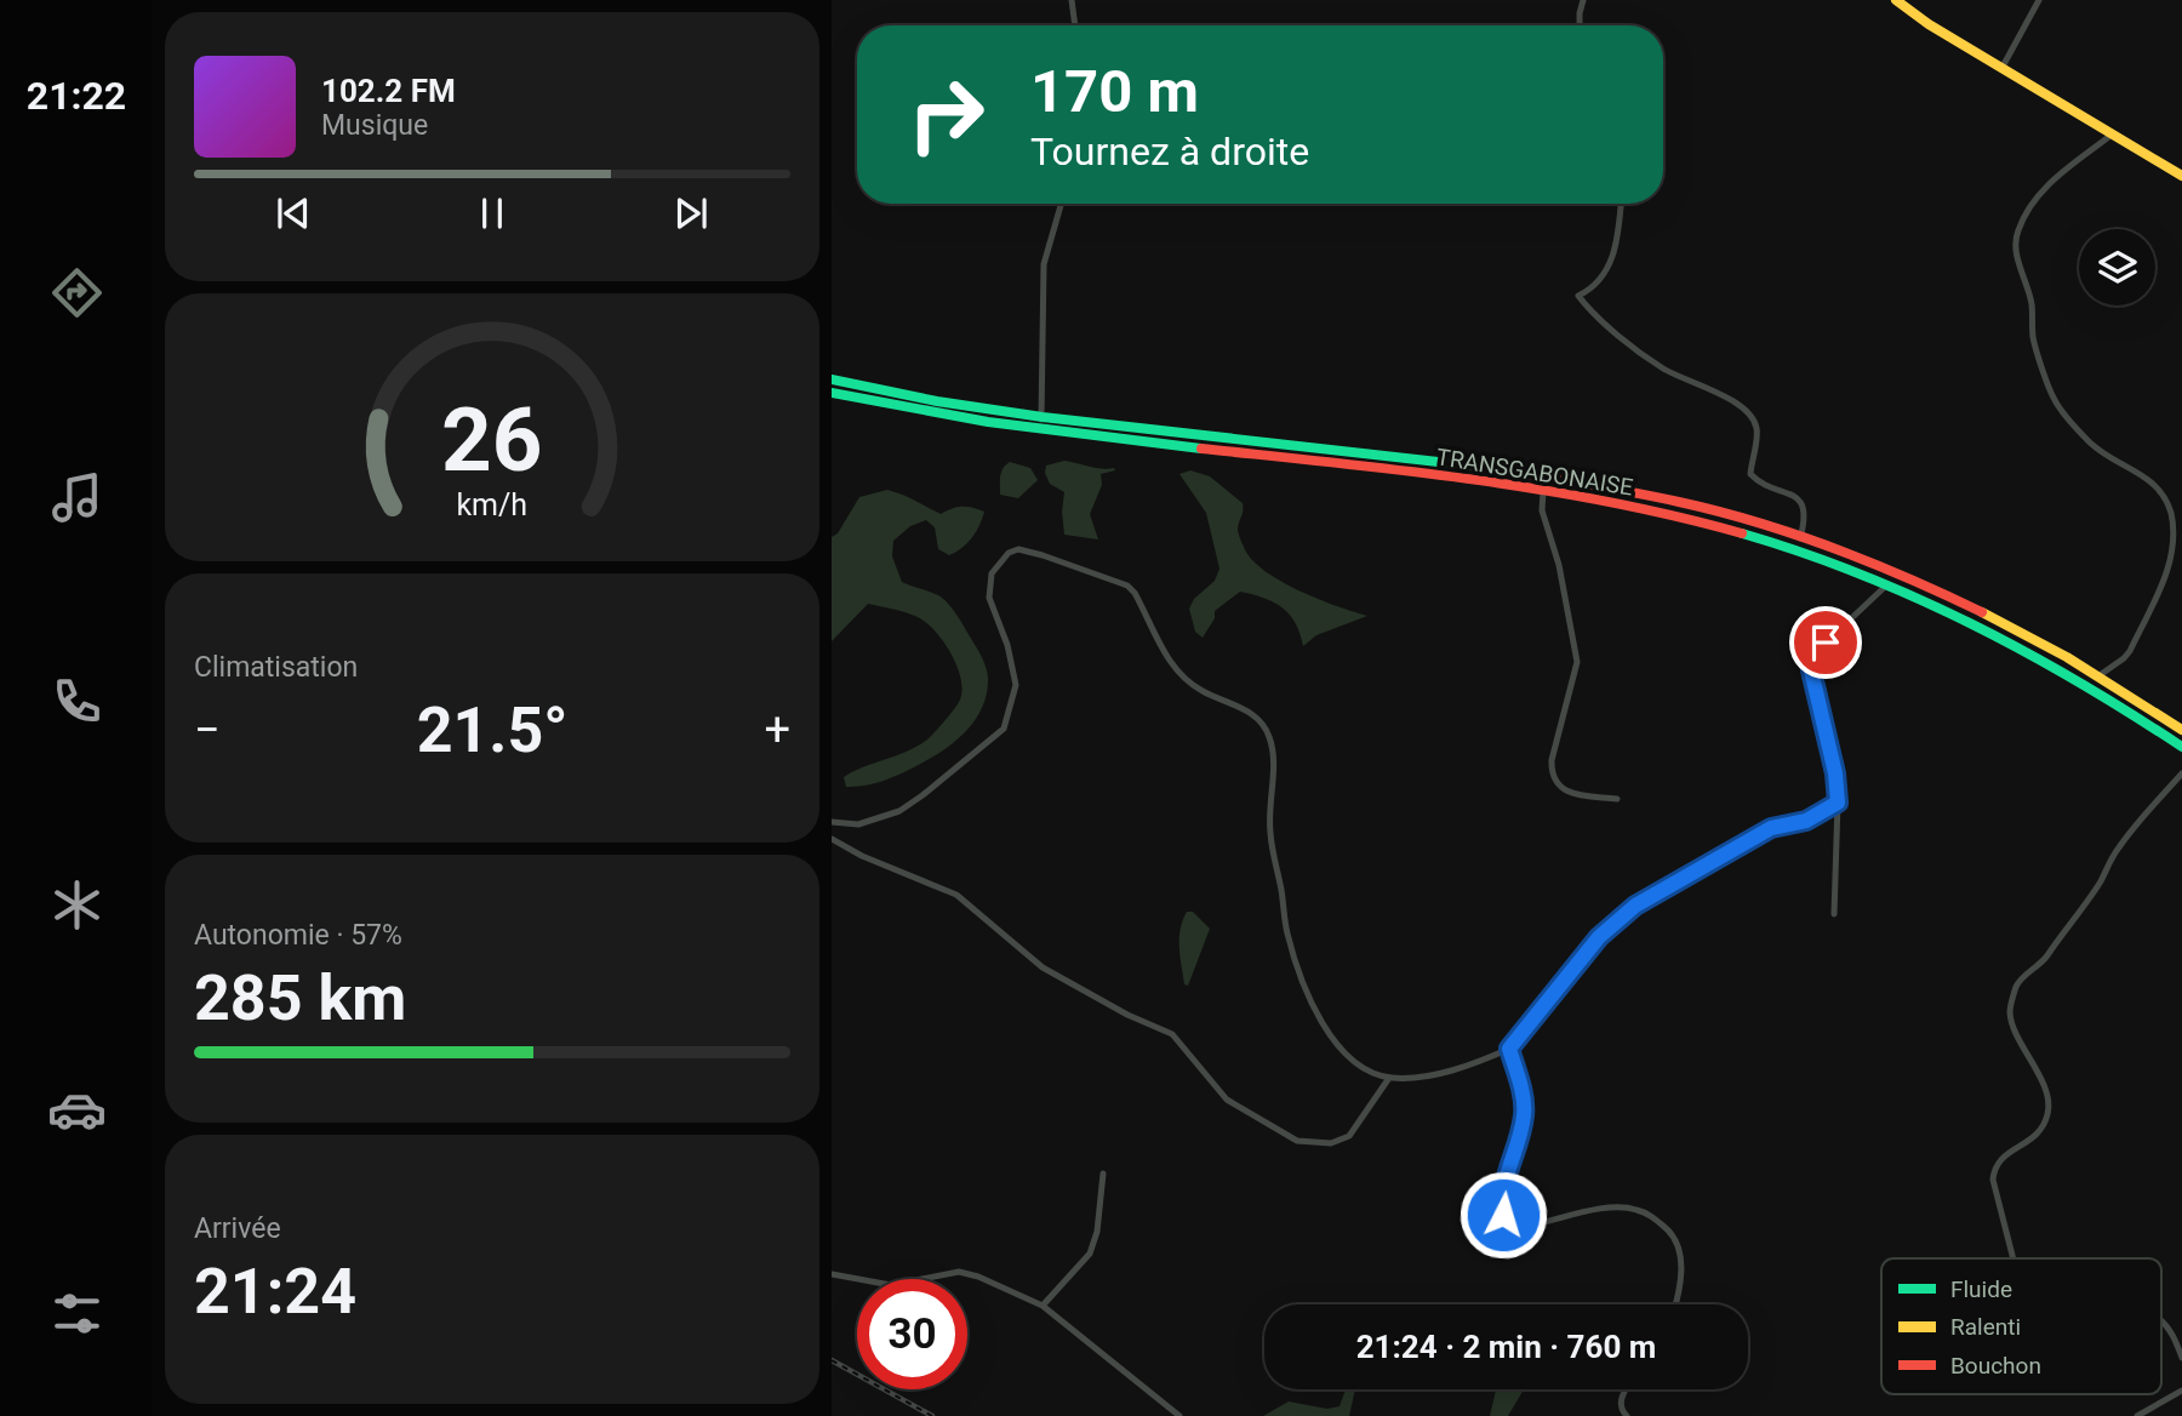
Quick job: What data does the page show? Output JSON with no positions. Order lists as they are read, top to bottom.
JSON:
{
  "streets": {
    "main road": ["TRANSGABONAISE"]
  },
  "legend": ["Fluide", "Ralenti", "Bouchon"],
  "page": {
    "tabs": "21:22",
    "turn": ["170 m", "Tournez à droite"],
    "song": ["102.2 FM", "Musique"],
    "tile": [
      "Climatisation",
      ["Autonomie · 57%", "285 km"],
      ["Arrivée", "21:24"]
    ],
    "heat": ["−", "21.5°", "+"],
    "limit": "30",
    "trip": "21:24 · 2 min · 760 m",
    "gauge": ["26", "km/h"]
  }
}
